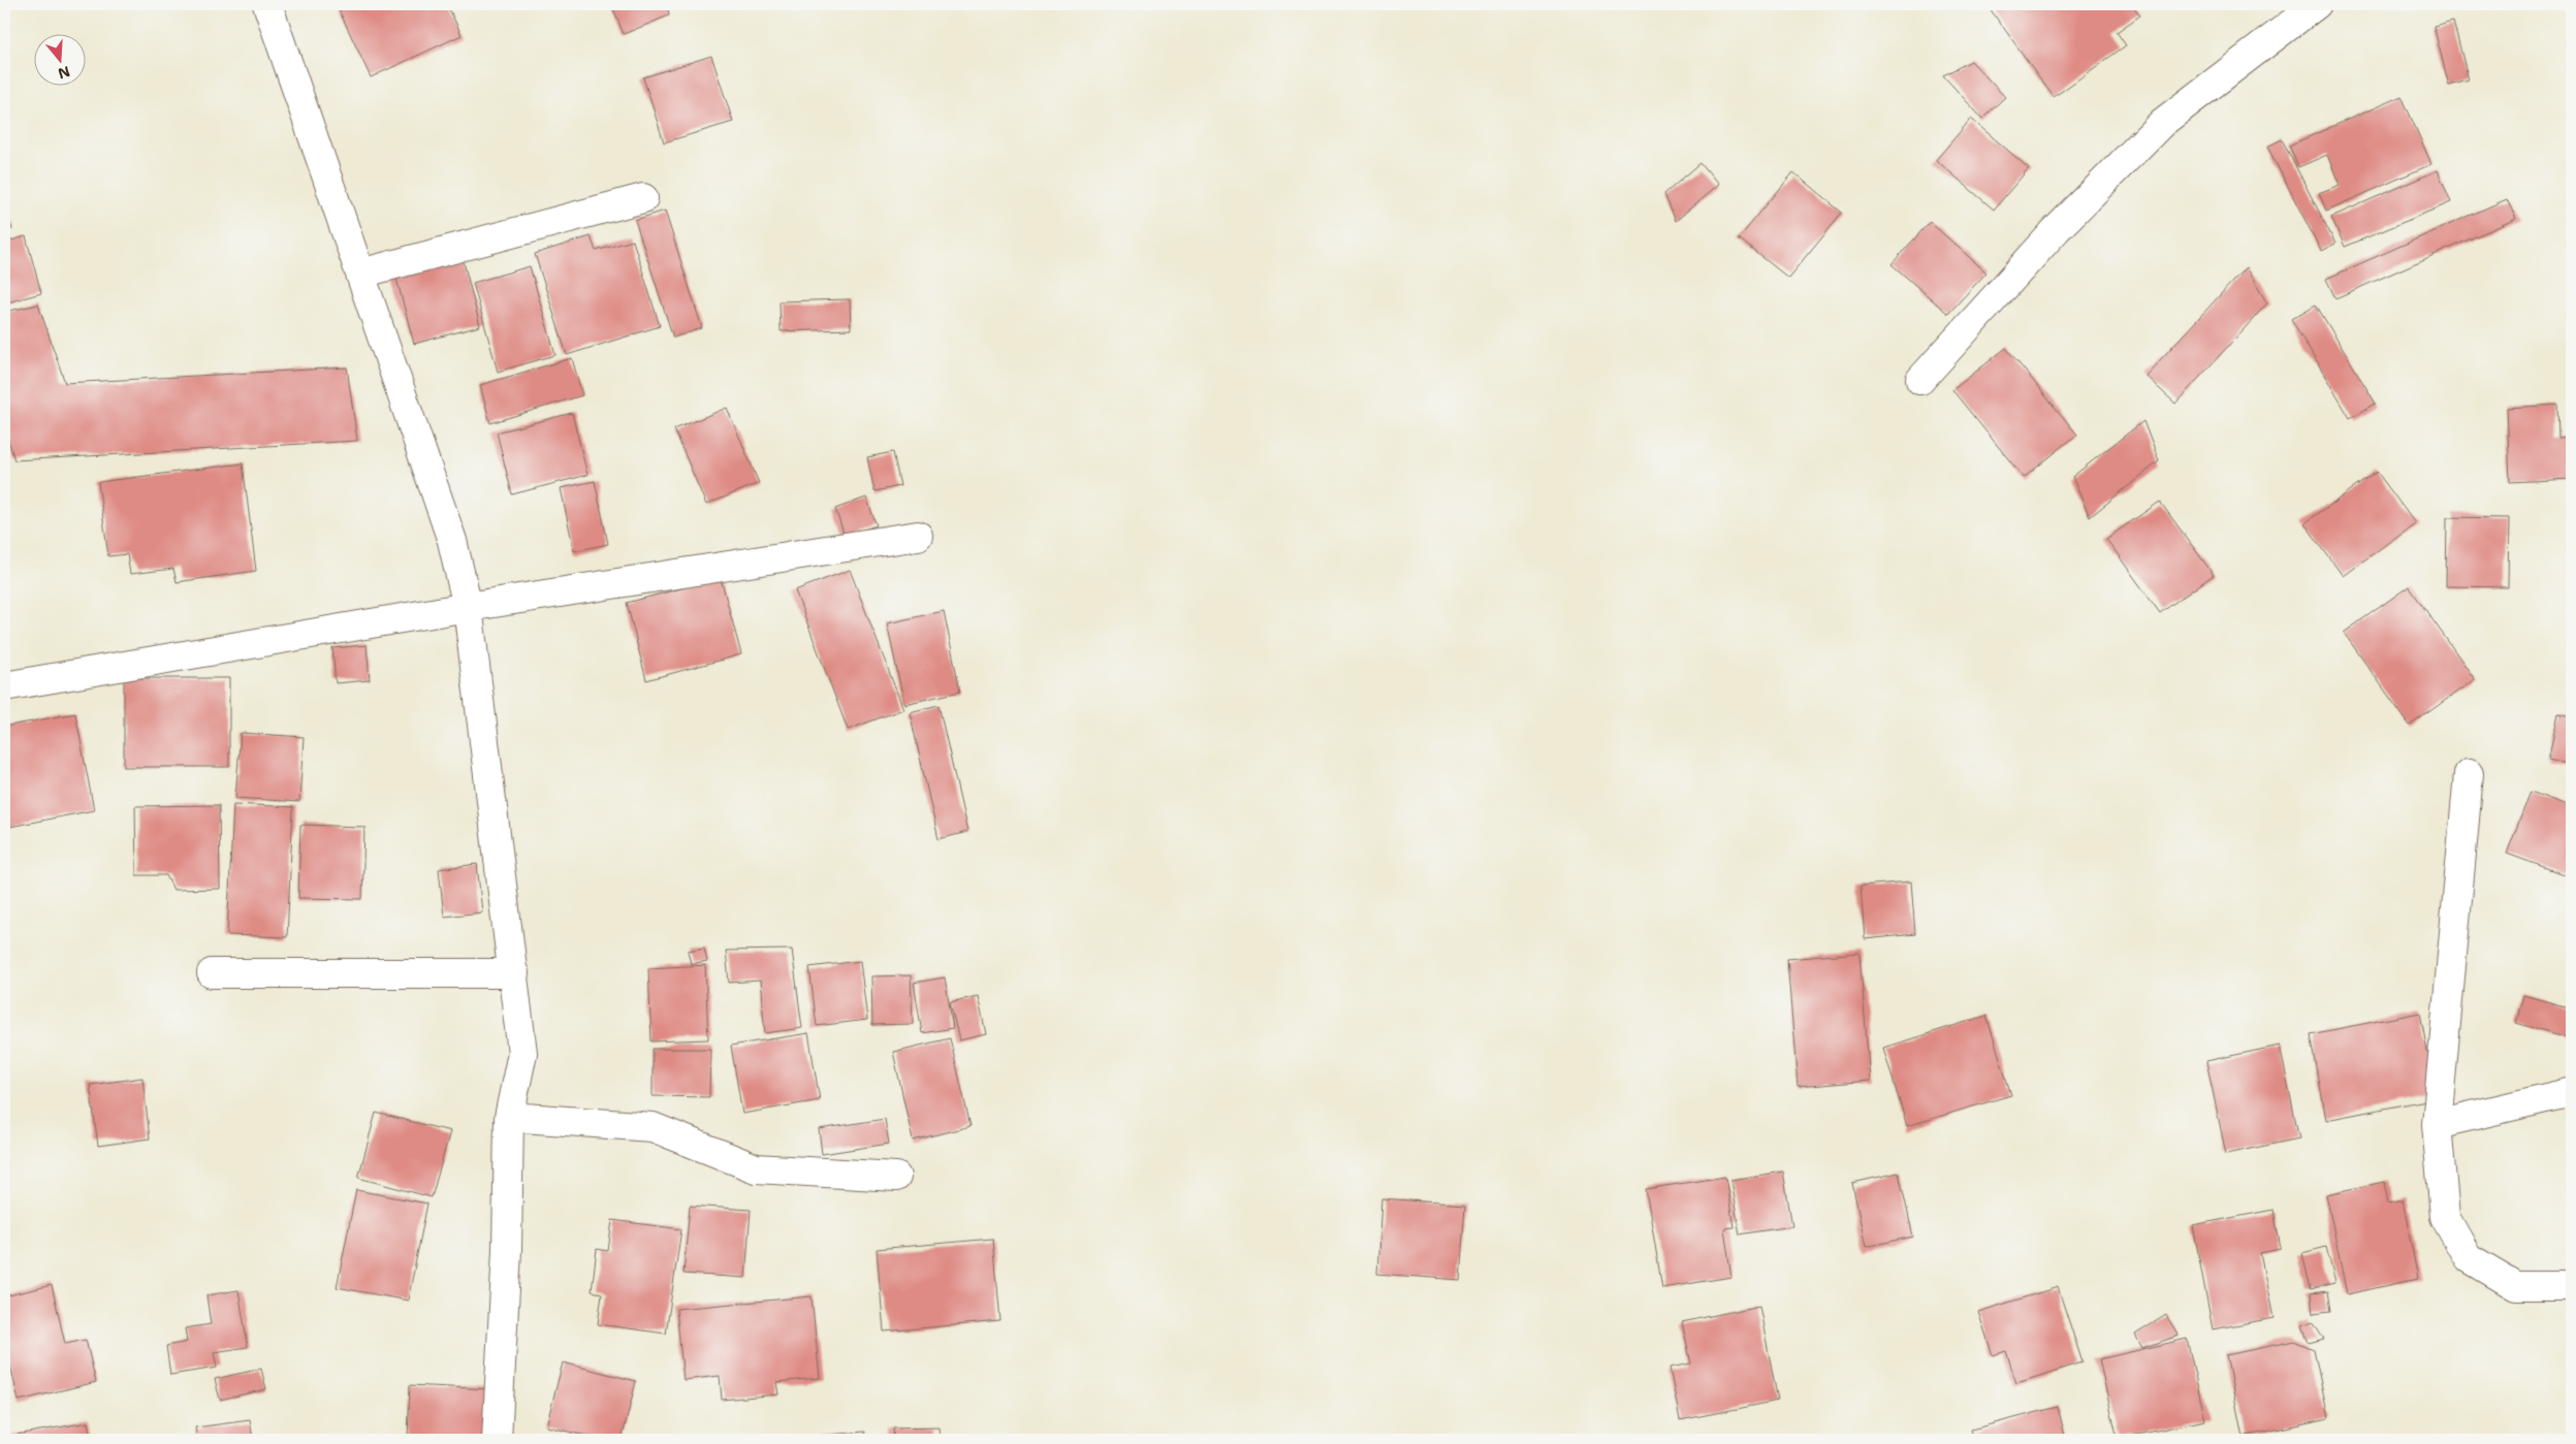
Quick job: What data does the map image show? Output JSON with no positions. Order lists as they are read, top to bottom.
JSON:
{
  "north": "bottom"
}
